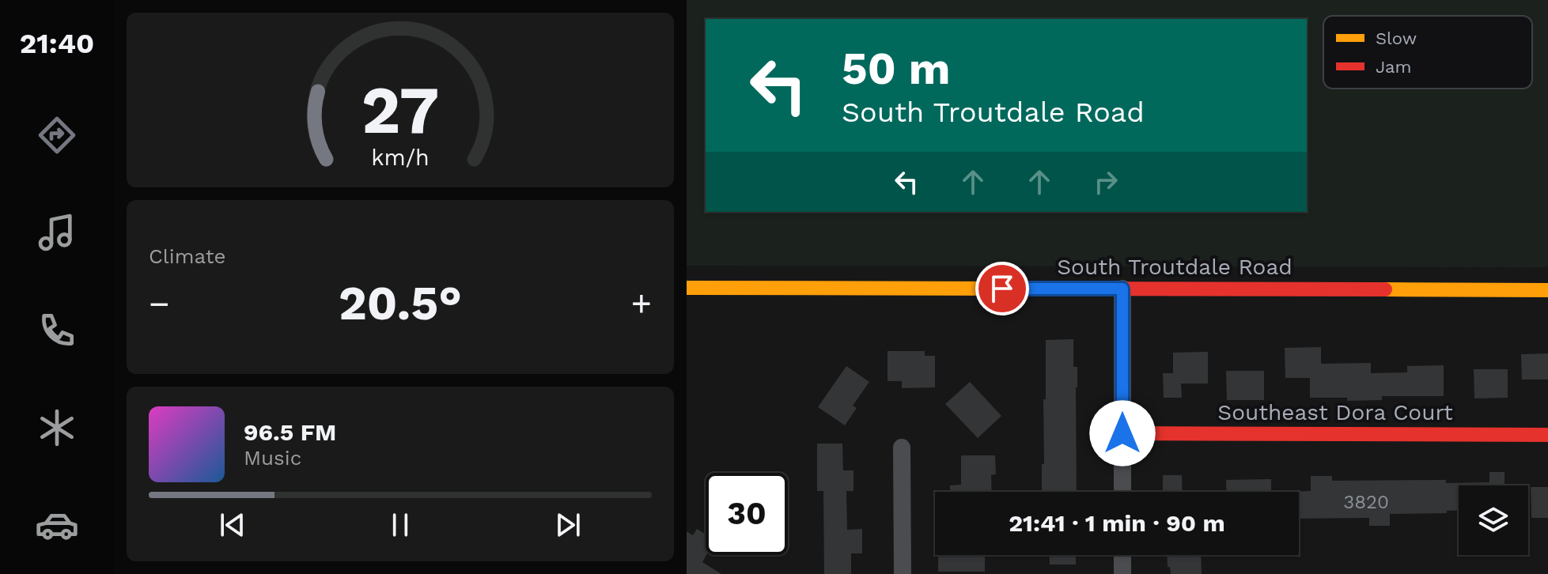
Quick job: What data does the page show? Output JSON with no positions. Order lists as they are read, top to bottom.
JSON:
{
  "streets": {
    "main road": ["South Troutdale Road", "Southeast Dora Court"]
  },
  "house_numbers": ["3820"],
  "legend": ["Slow", "Jam"],
  "page": {
    "tabs": "21:40",
    "turn": ["50 m", "South Troutdale Road"],
    "tile": "Climate",
    "heat": ["−", "20.5°", "+"],
    "song": ["96.5 FM", "Music"],
    "limit": "30",
    "trip": "21:41 · 1 min · 90 m",
    "gauge": ["27", "km/h"]
  }
}
